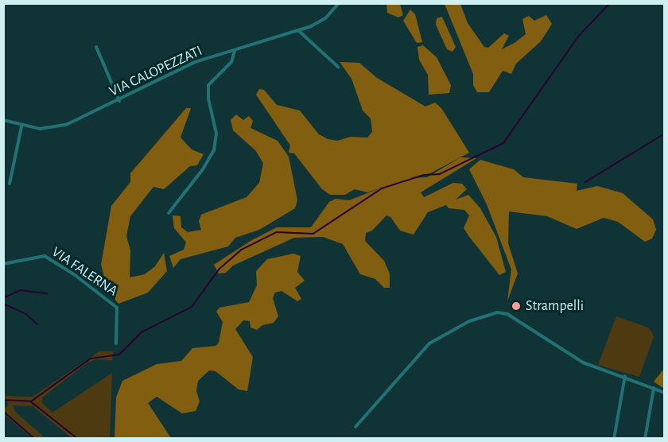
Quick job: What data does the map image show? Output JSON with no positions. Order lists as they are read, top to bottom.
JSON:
{
  "streets": {
    "street": ["VIA CALOPEZZATI", "VIA FALERNA"]
  },
  "places": ["Strampelli"]
}
